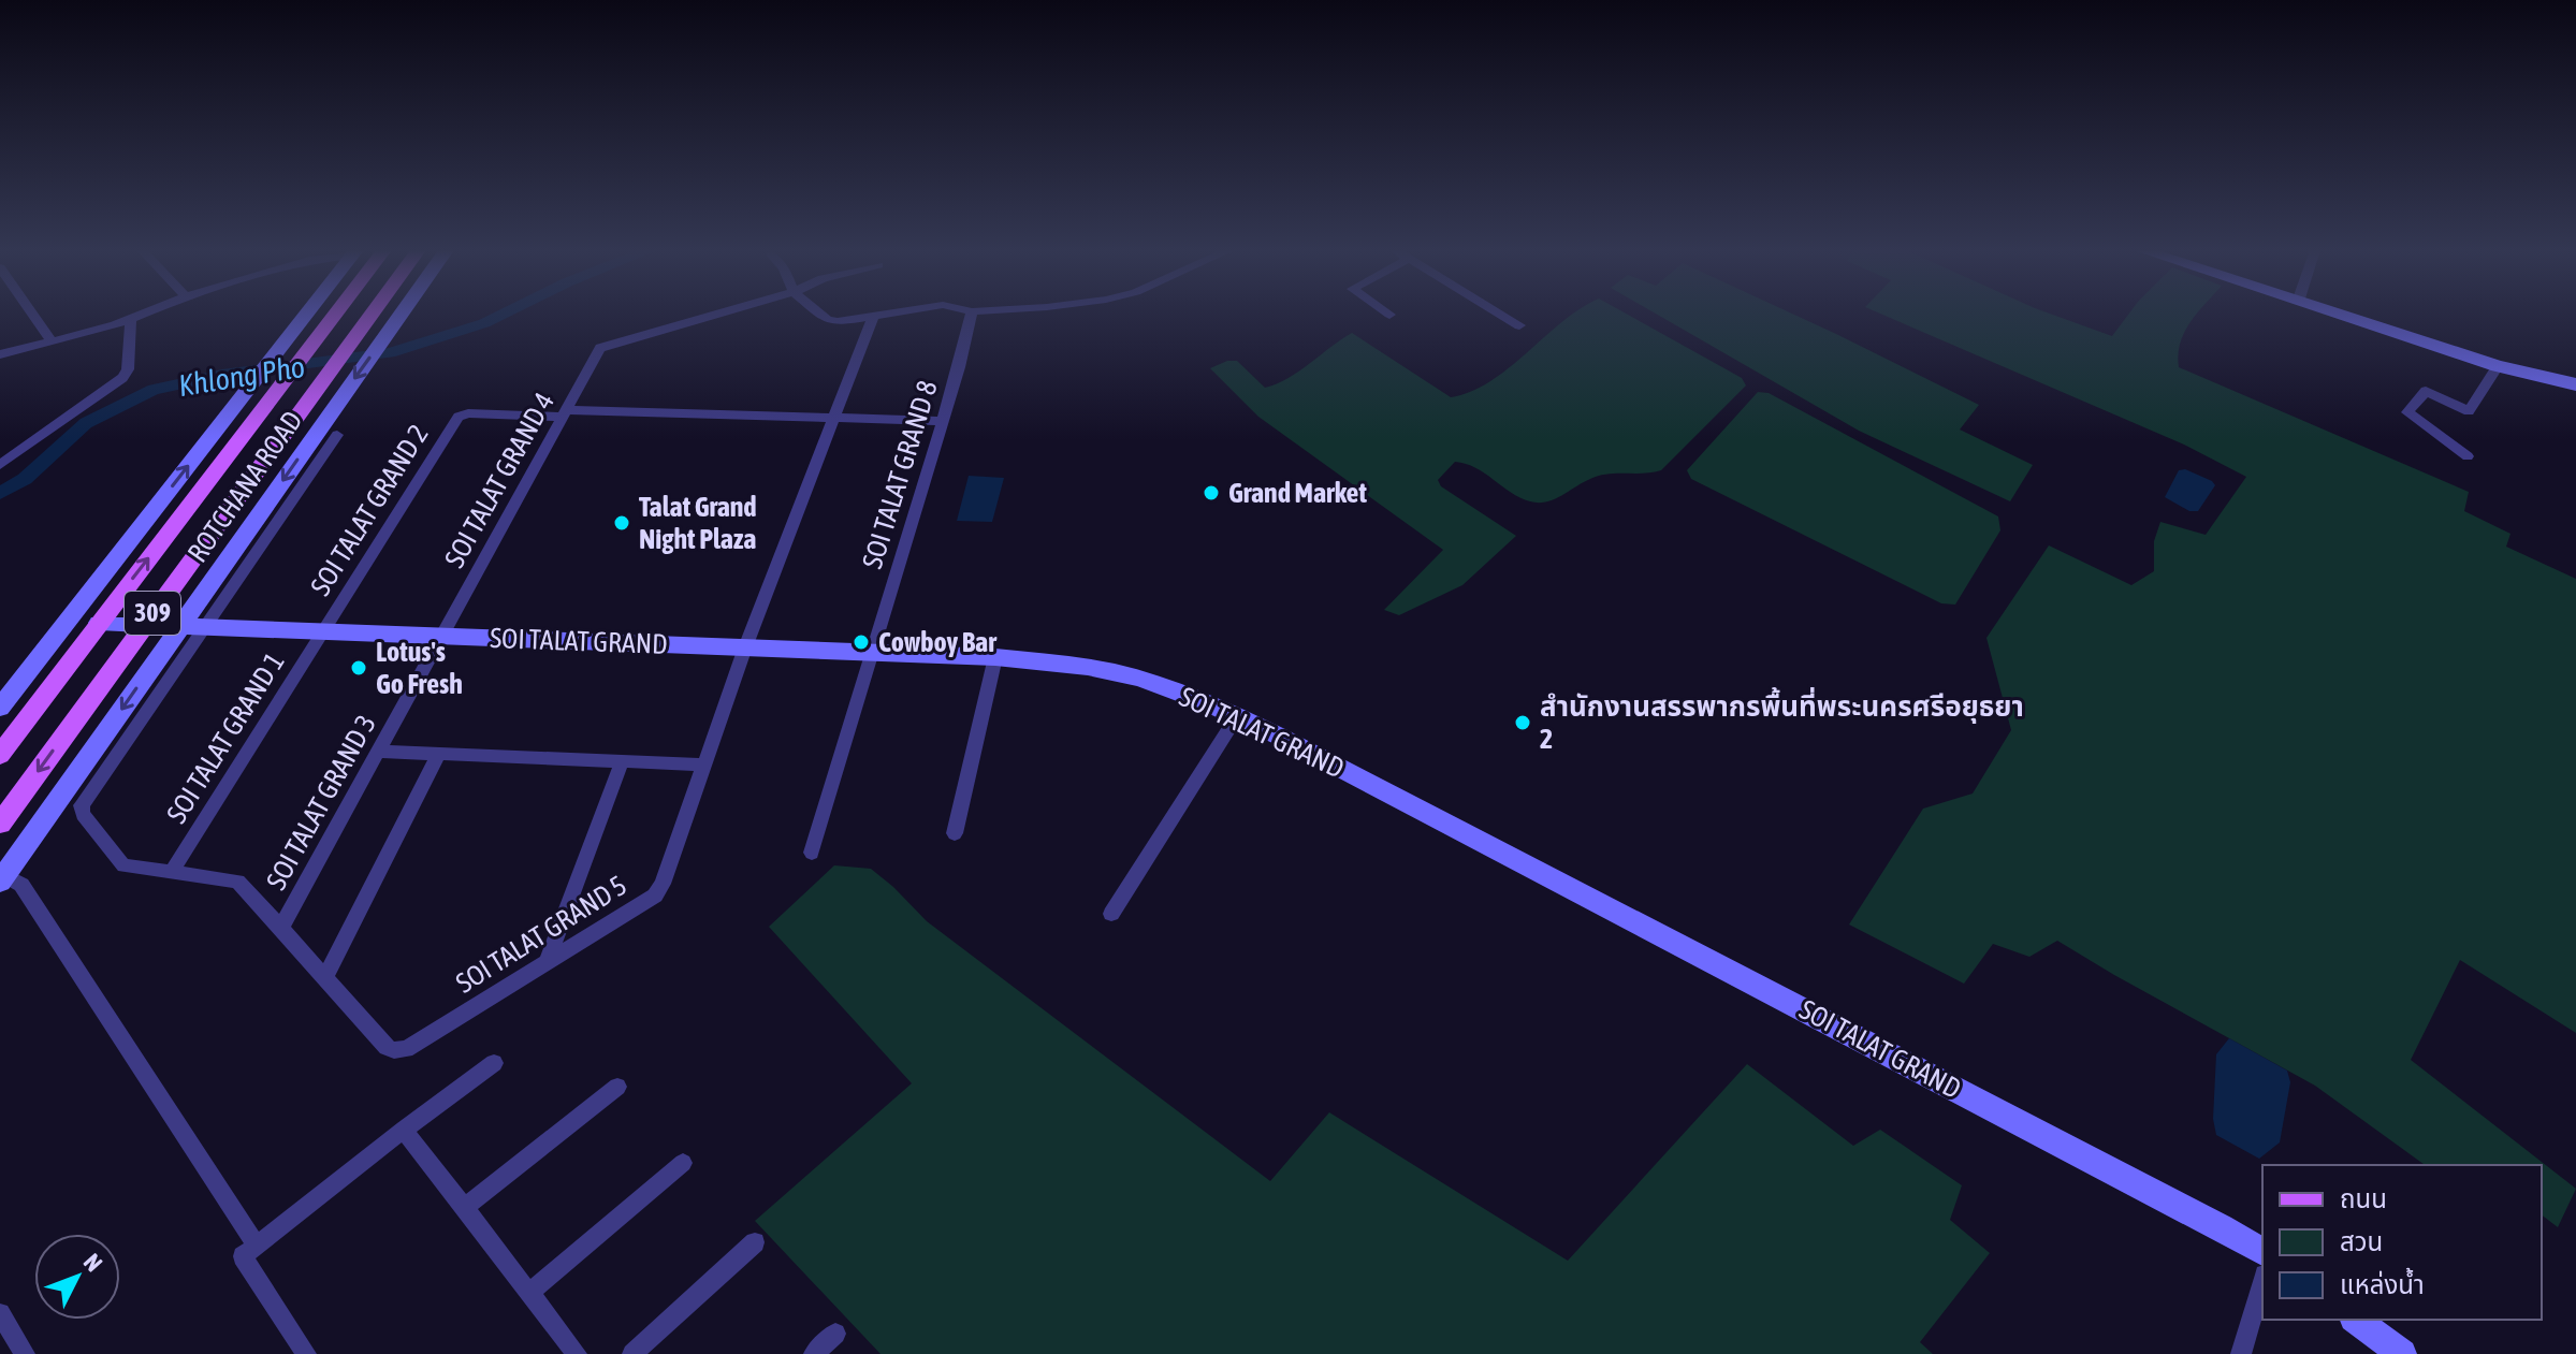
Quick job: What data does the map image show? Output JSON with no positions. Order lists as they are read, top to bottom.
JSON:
{
  "streets": {
    "main road": ["ROTCHANA ROAD", "309"],
    "street": [
      "SOI TALAT GRAND 8",
      "SOI TALAT GRAND 4",
      "SOI TALAT GRAND 2",
      "SOI TALAT GRAND",
      "SOI TALAT GRAND 1",
      "SOI TALAT GRAND 3",
      "SOI TALAT GRAND 5"
    ]
  },
  "crossings": [
    ["SOI TALAT GRAND 8", "SOI TALAT GRAND"],
    ["SOI TALAT GRAND 4", "SOI TALAT GRAND 2"],
    ["SOI TALAT GRAND 4", "SOI TALAT GRAND"],
    ["SOI TALAT GRAND 4", "SOI TALAT GRAND 3"],
    ["ROTCHANA ROAD", "SOI TALAT GRAND"],
    ["SOI TALAT GRAND 2", "SOI TALAT GRAND"],
    ["SOI TALAT GRAND 2", "SOI TALAT GRAND 1"],
    ["SOI TALAT GRAND", "SOI TALAT GRAND 1"],
    ["SOI TALAT GRAND", "SOI TALAT GRAND 3"],
    ["SOI TALAT GRAND", "SOI TALAT GRAND 5"],
    ["SOI TALAT GRAND 3", "SOI TALAT GRAND 5"]
  ],
  "water": ["Khlong Pho"],
  "places": [
    "Grand Market",
    "Talat Grand Night Plaza",
    "Cowboy Bar",
    "Lotus's Go Fresh",
    "สำนักงานสรรพากรพื้นที่พระนครศรีอยุธยา 2"
  ],
  "legend": ["ถนน", "สวน", "แหล่งน้ำ"],
  "north": "top right"
}
